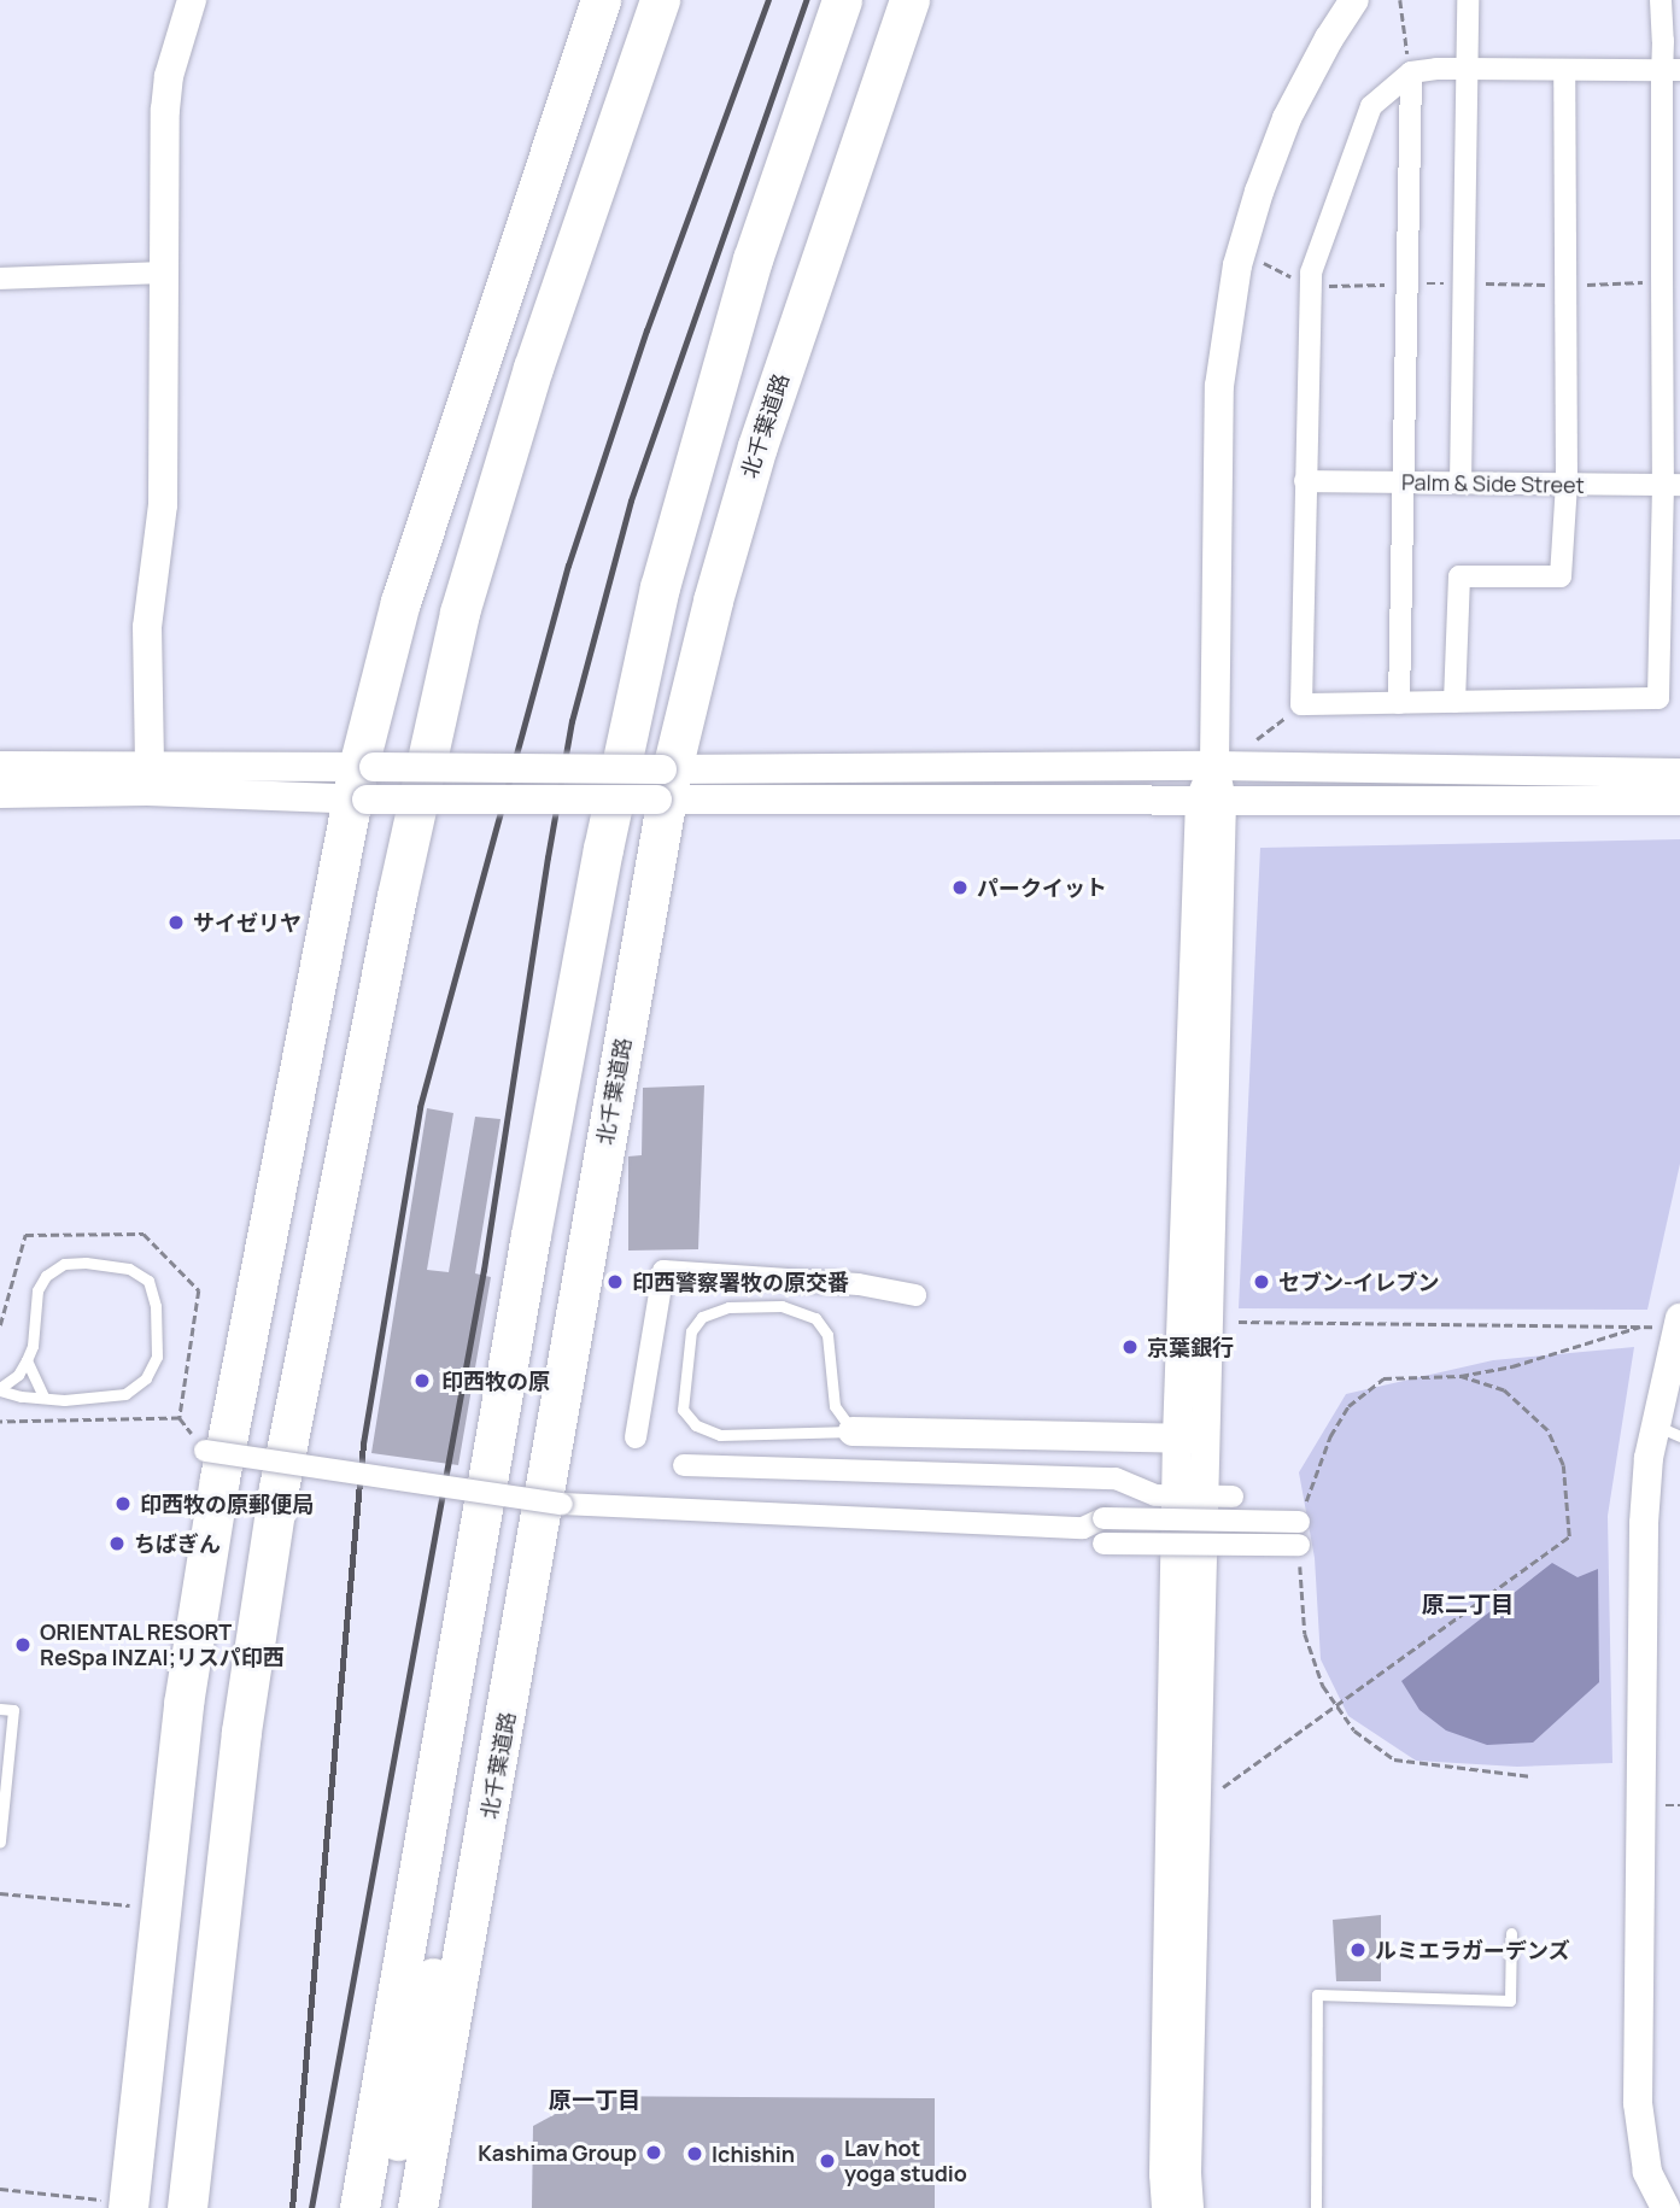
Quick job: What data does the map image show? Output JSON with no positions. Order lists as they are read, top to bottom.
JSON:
{
  "streets": {
    "highway": ["北千葉道路"],
    "street": ["Palm & Side Street"]
  },
  "districts": ["原二丁目", "原一丁目"],
  "places": [
    "パークイット",
    "サイゼリヤ",
    "印西警察署牧の原交番",
    "セブン-イレブン",
    "京葉銀行",
    "印西牧の原",
    "印西牧の原郵便局",
    "ちばぎん",
    "ORIENTAL RESORT ReSpa INZAI;リスパ印西",
    "ルミエラガーデンズ",
    "Kashima Group",
    "Ichishin",
    "Lav hot yoga studio"
  ]
}
